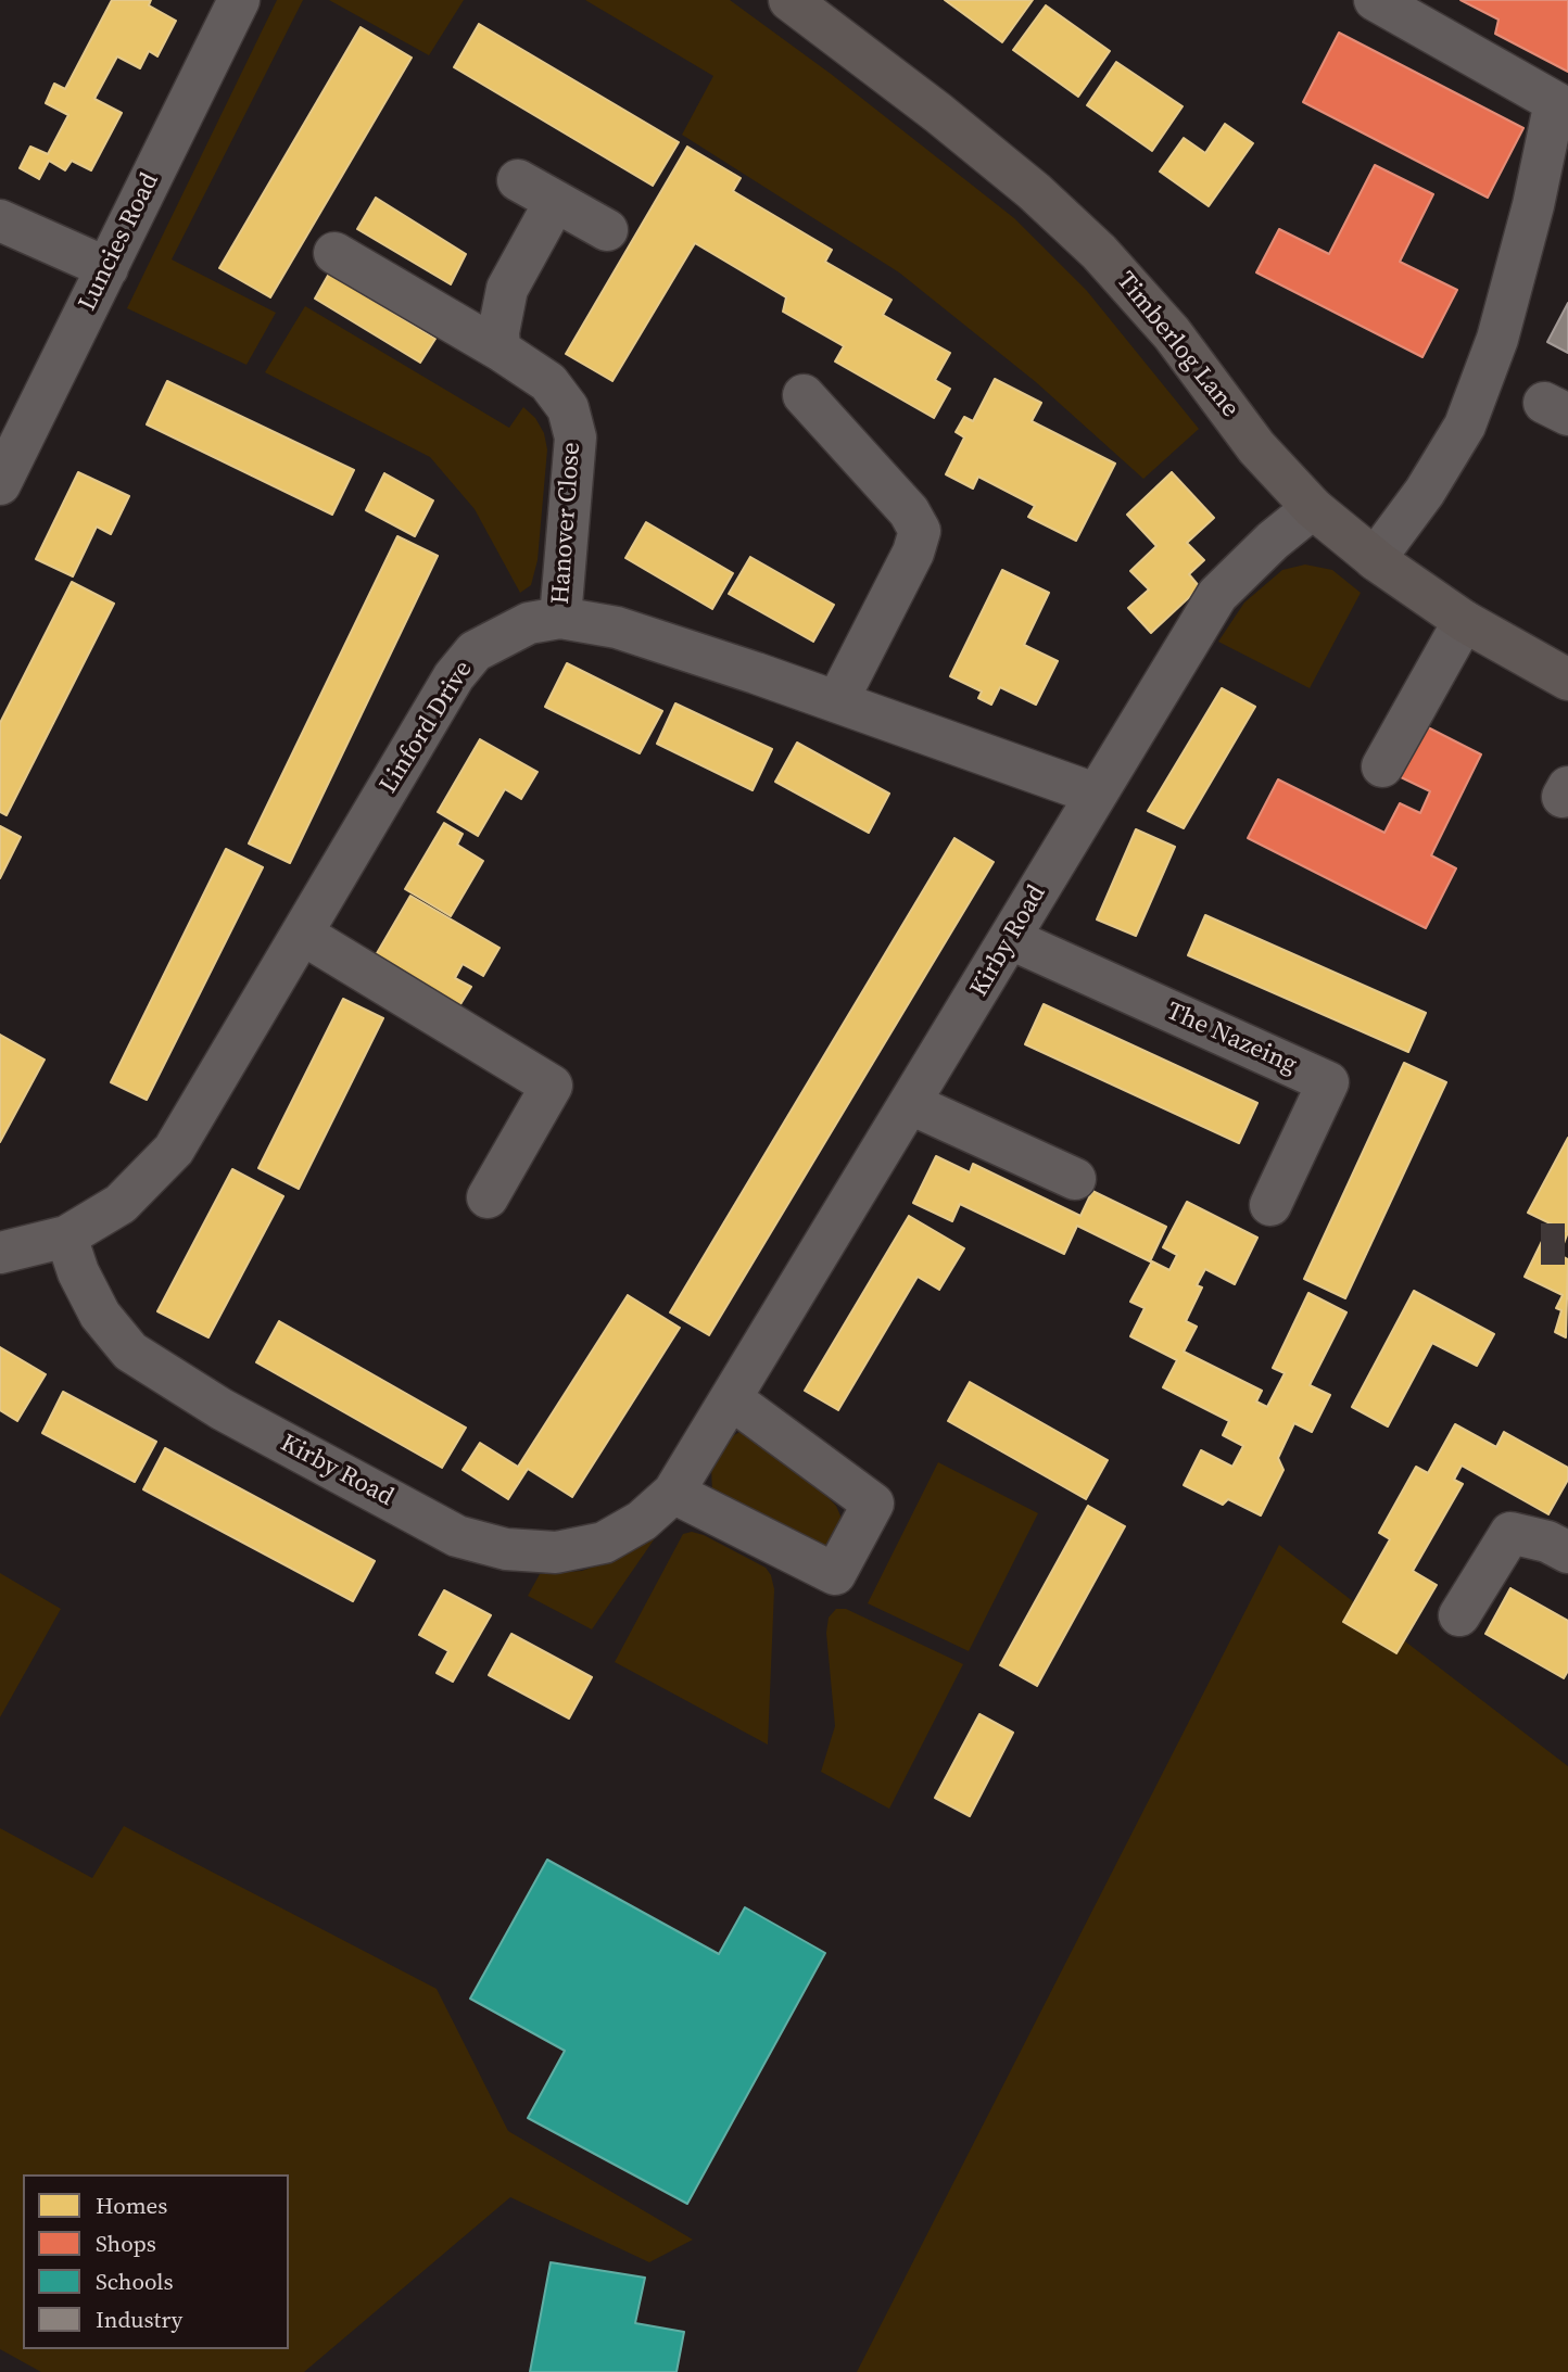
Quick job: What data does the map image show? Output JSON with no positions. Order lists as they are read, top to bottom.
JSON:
{
  "streets": {
    "main road": ["Timberlog Lane"],
    "street": [
      "Luncies Road",
      "Hanover Close",
      "Linford Drive",
      "Kirby Road",
      "The Nazeing"
    ]
  },
  "crossings": [
    ["Timberlog Lane", "Kirby Road"],
    ["Hanover Close", "Linford Drive"],
    ["Linford Drive", "Kirby Road"],
    ["Kirby Road", "The Nazeing"]
  ],
  "legend": [
    "Homes",
    "Shops",
    "Schools",
    "Industry"
  ]
}
